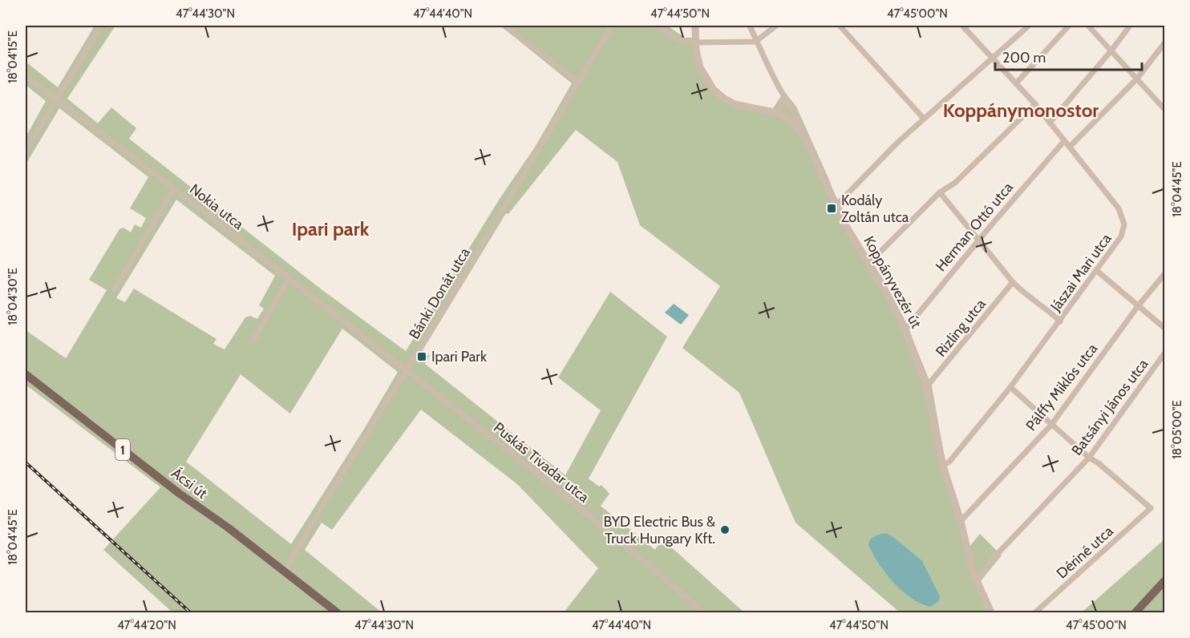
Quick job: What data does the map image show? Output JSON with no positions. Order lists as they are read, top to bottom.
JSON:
{
  "streets": {
    "main road": ["1", "Ácsi út"],
    "street": [
      "Nokia utca",
      "Herman Ottó utca",
      "Jászai Mari utca",
      "Koppányvezér út",
      "Bánki Donát utca",
      "Rizling utca",
      "Pálffy Miklós utca",
      "Batsányi János utca",
      "Puskás Tivadar utca",
      "Dériné utca"
    ]
  },
  "crossings": [
    ["Nokia utca", "Bánki Donát utca"],
    ["Nokia utca", "Puskás Tivadar utca"],
    ["Herman Ottó utca", "Jászai Mari utca"],
    ["Herman Ottó utca", "Koppányvezér út"],
    ["Jászai Mari utca", "Koppányvezér út"],
    ["Koppányvezér út", "Rizling utca"],
    ["Koppányvezér út", "Pálffy Miklós utca"],
    ["Koppányvezér út", "Batsányi János utca"],
    ["Bánki Donát utca", "Puskás Tivadar utca"],
    ["Bánki Donát utca", "Ácsi út"],
    ["Batsányi János utca", "Dériné utca"]
  ],
  "districts": ["Koppánymonostor", "Ipari park"],
  "places": {
    "transit": ["Kodály Zoltán utca", "Ipari Park"],
    "other": ["BYD Electric Bus & Truck Hungary Kft."]
  },
  "scale_bar": "200 m",
  "coordinates": [
    "47°44'30\"N",
    "47°44'40\"N",
    "47°44'50\"N",
    "47°45'00\"N",
    "18°04'15\"E",
    "18°04'45\"E",
    "18°04'30\"E",
    "18°05'00\"E",
    "47°44'20\"N"
  ]
}
